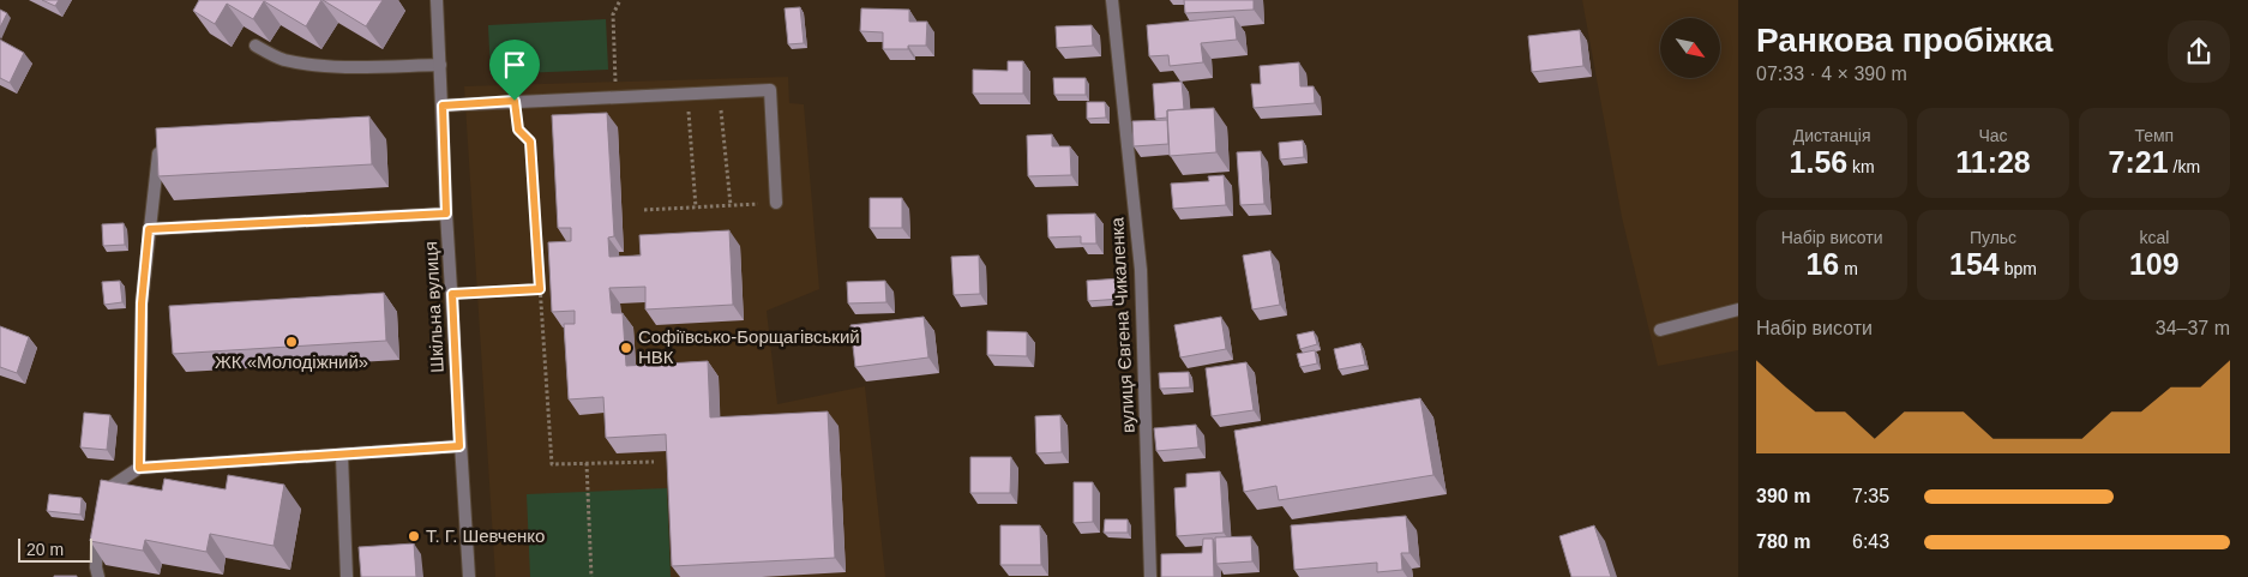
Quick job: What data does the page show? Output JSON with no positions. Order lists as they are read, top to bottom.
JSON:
{
  "streets": {
    "street": ["Шкільна вулиця", "вулиця Євгена Чикаленка"]
  },
  "places": ["ЖК «Молодіжний»", "Софіївсько-Борщагівський НВК", "Т. Г. Шевченко"],
  "scale_bar": "20 m",
  "north": "bottom right",
  "page": {
    "heading": ["Ранкова пробіжка", "07:33 · 4 × 390 m"],
    "stats": [
      ["Дистанція", "1.56 km"],
      ["Час", "11:28"],
      ["Темп", "7:21 /km"],
      ["Набір висоти", "16 m"],
      ["Пульс", "154 bpm"],
      ["kcal", "109"]
    ],
    "chart": ["Набір висоти", "34–37 m"],
    "list": [
      {
        "name": "390 m",
        "note": "7:35"
      },
      {
        "name": "780 m",
        "note": "6:43"
      }
    ],
    "scale": "20 m"
  }
}
